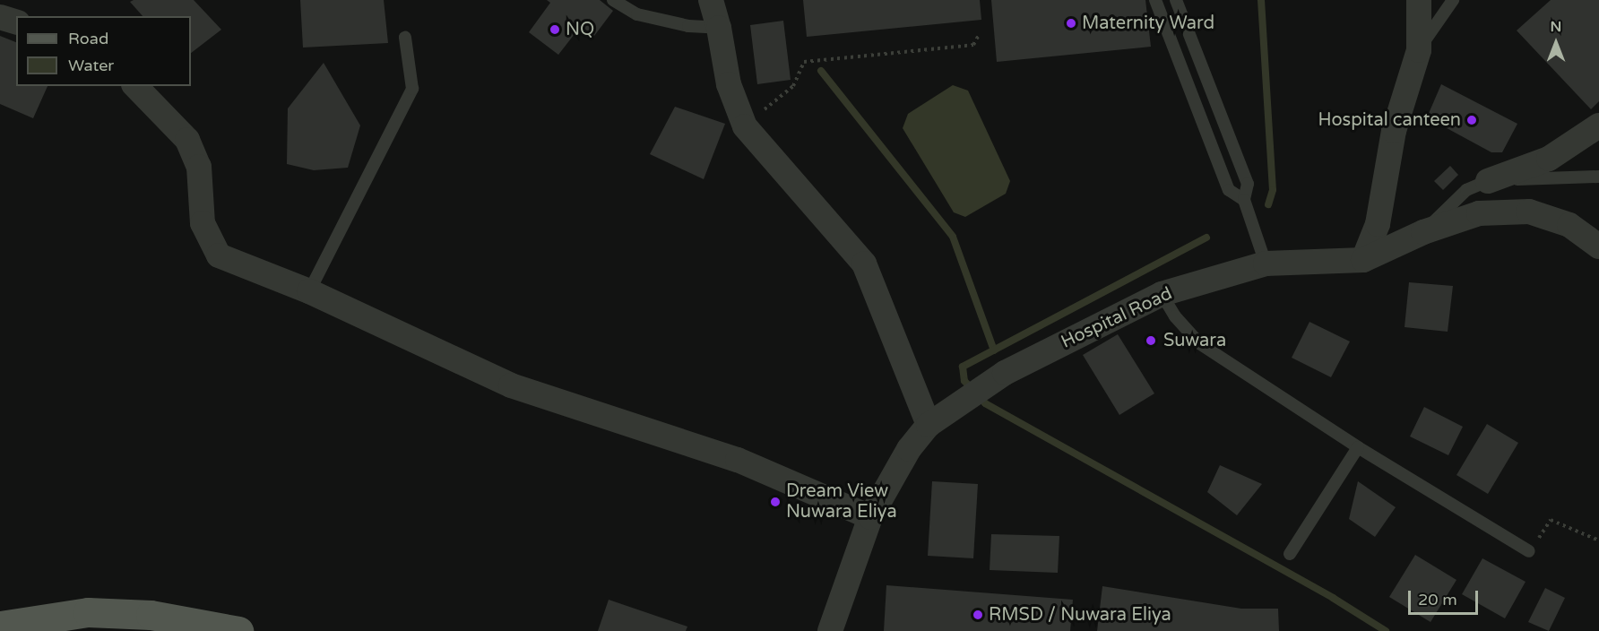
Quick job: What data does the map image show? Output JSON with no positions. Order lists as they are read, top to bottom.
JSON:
{
  "streets": {
    "street": ["Hospital Road"]
  },
  "places": [
    "Maternity Ward",
    "NQ",
    "Hospital canteen",
    "Suwara",
    "Dream View Nuwara Eliya",
    "RMSD / Nuwara Eliya"
  ],
  "legend": ["Road", "Water"],
  "scale_bar": "20 m",
  "north": "top"
}
